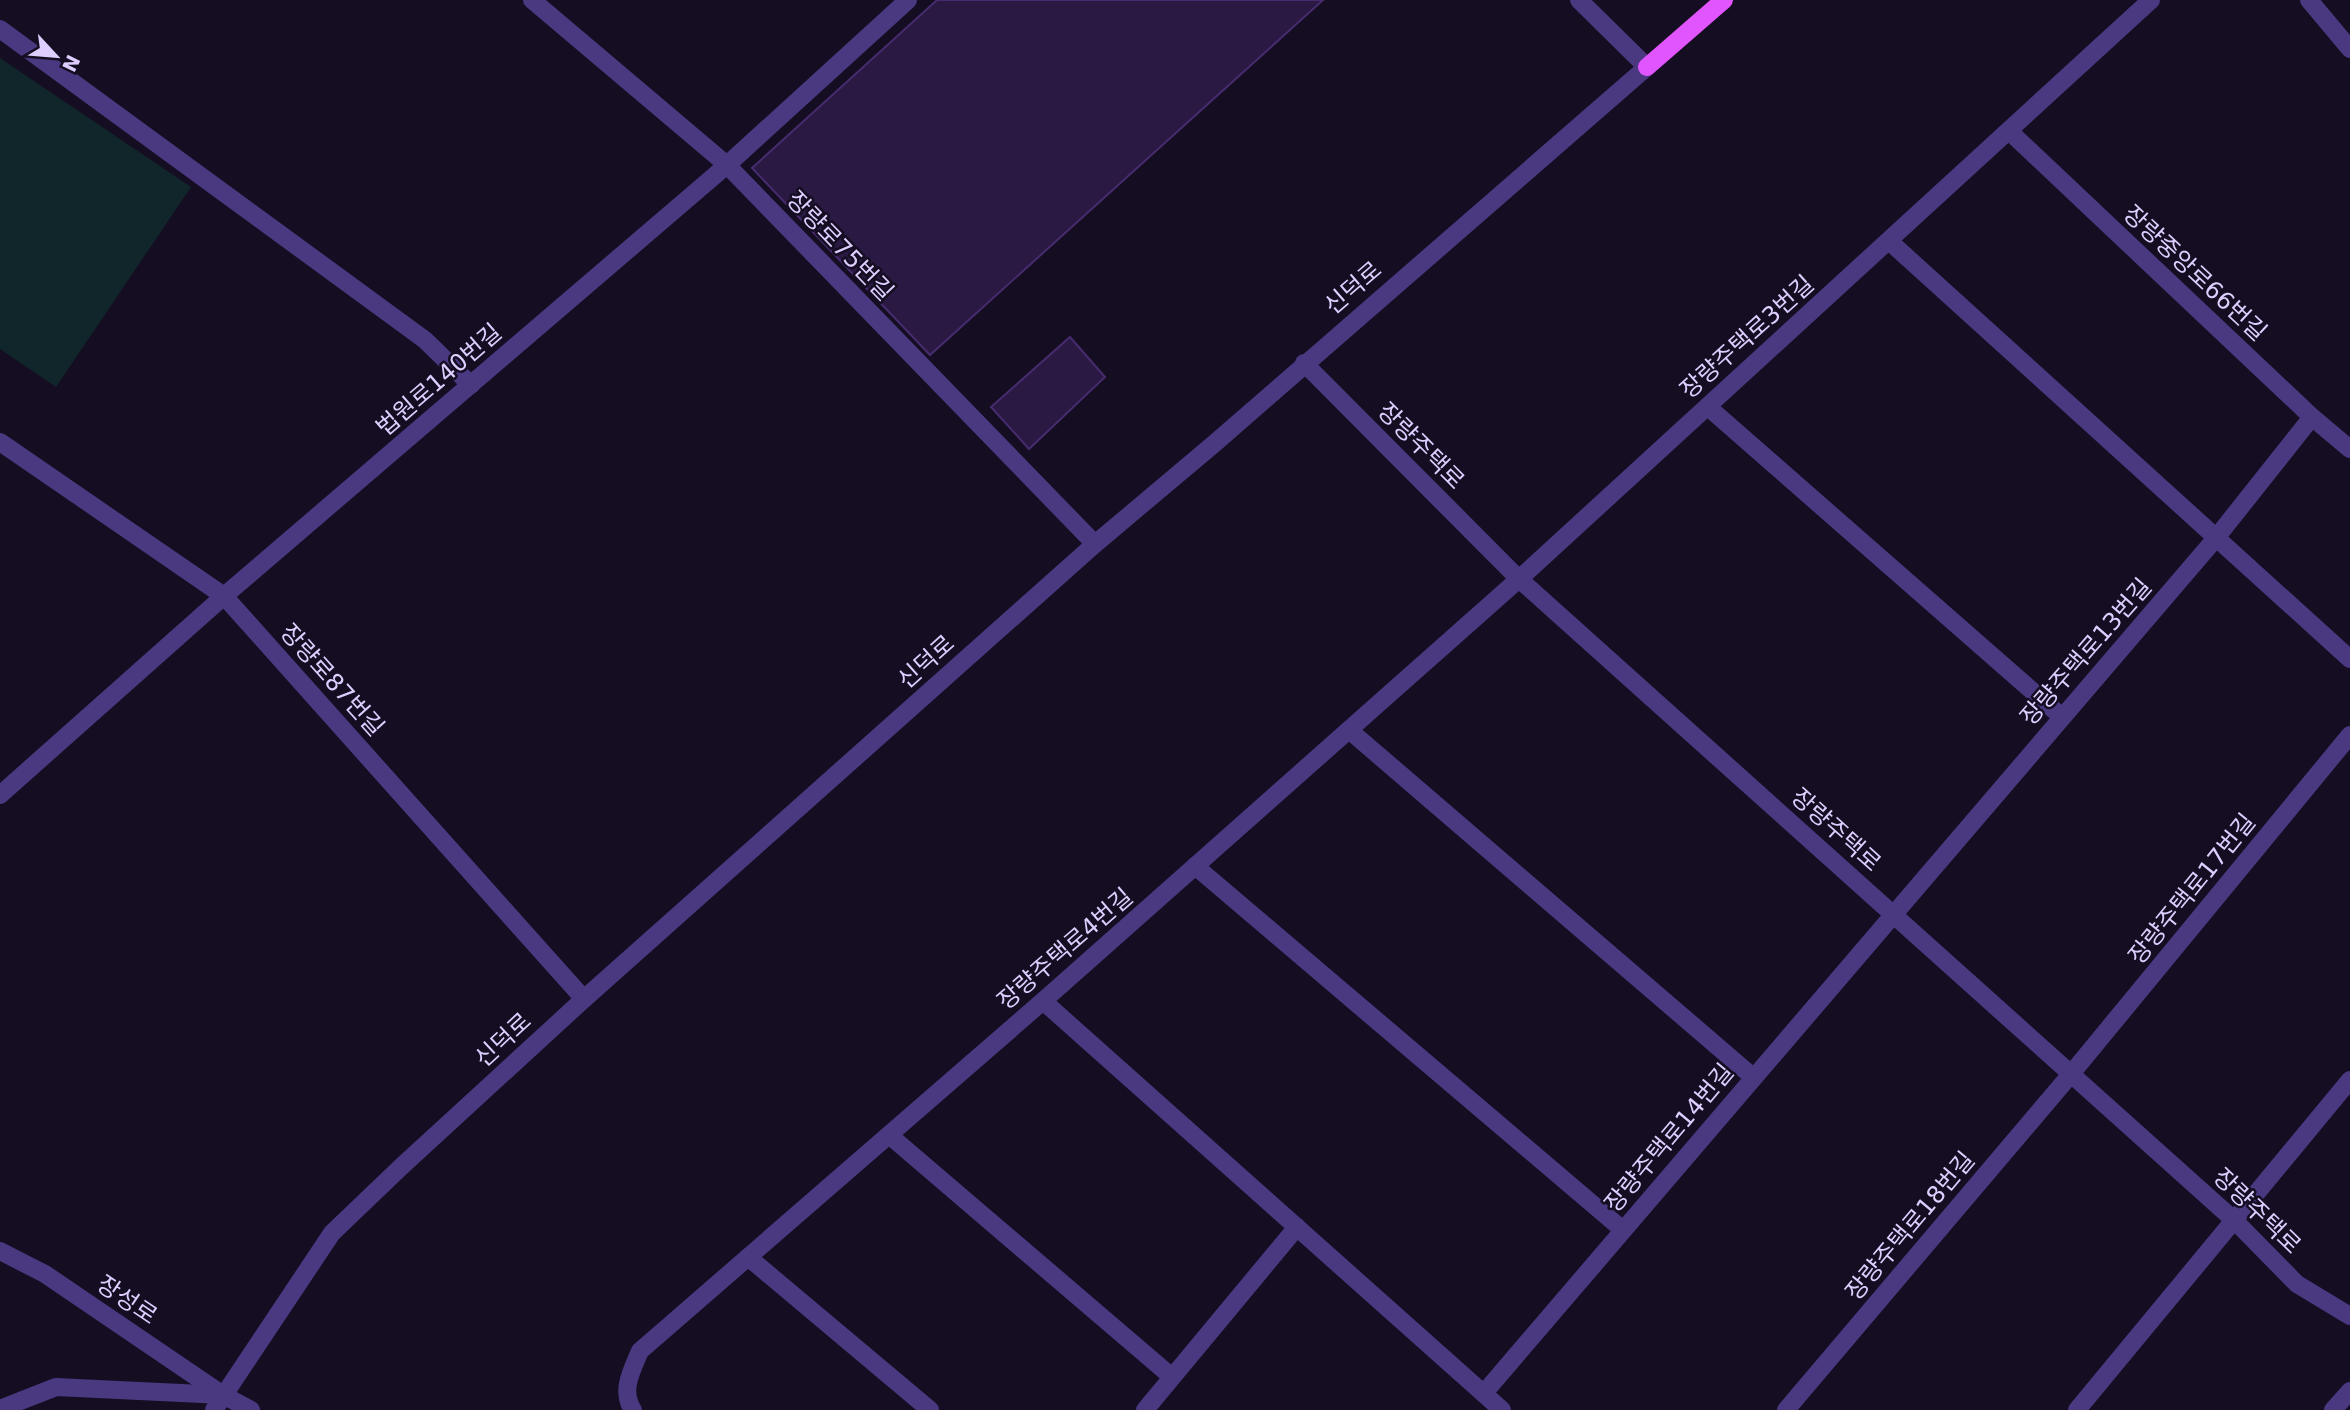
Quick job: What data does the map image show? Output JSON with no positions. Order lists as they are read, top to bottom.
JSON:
{
  "streets": {
    "main road": ["신덕로"],
    "street": [
      "장량로75번길",
      "장량중앙로66번길",
      "장량주택로3번길",
      "법원로140번길",
      "장량주택로",
      "장량주택로13번길",
      "장량로87번길",
      "장량주택로17번길",
      "장량주택로4번길",
      "장량주택로14번길",
      "장량주택로18번길",
      "장성로"
    ]
  },
  "crossings": [
    ["장량로75번길", "신덕로"],
    ["장량로75번길", "법원로140번길"],
    ["장량중앙로66번길", "장량주택로3번길"],
    ["장량중앙로66번길", "장량주택로13번길"],
    ["신덕로", "장량주택로"],
    ["신덕로", "장량로87번길"],
    ["신덕로", "장성로"],
    ["장량주택로3번길", "장량주택로"],
    ["장량주택로3번길", "장량주택로4번길"],
    ["법원로140번길", "장량로87번길"],
    ["장량주택로", "장량주택로13번길"],
    ["장량주택로", "장량주택로17번길"],
    ["장량주택로", "장량주택로4번길"],
    ["장량주택로", "장량주택로14번길"],
    ["장량주택로", "장량주택로18번길"],
    ["장량주택로13번길", "장량주택로14번길"],
    ["장량주택로17번길", "장량주택로18번길"]
  ],
  "north": "bottom right"
}
